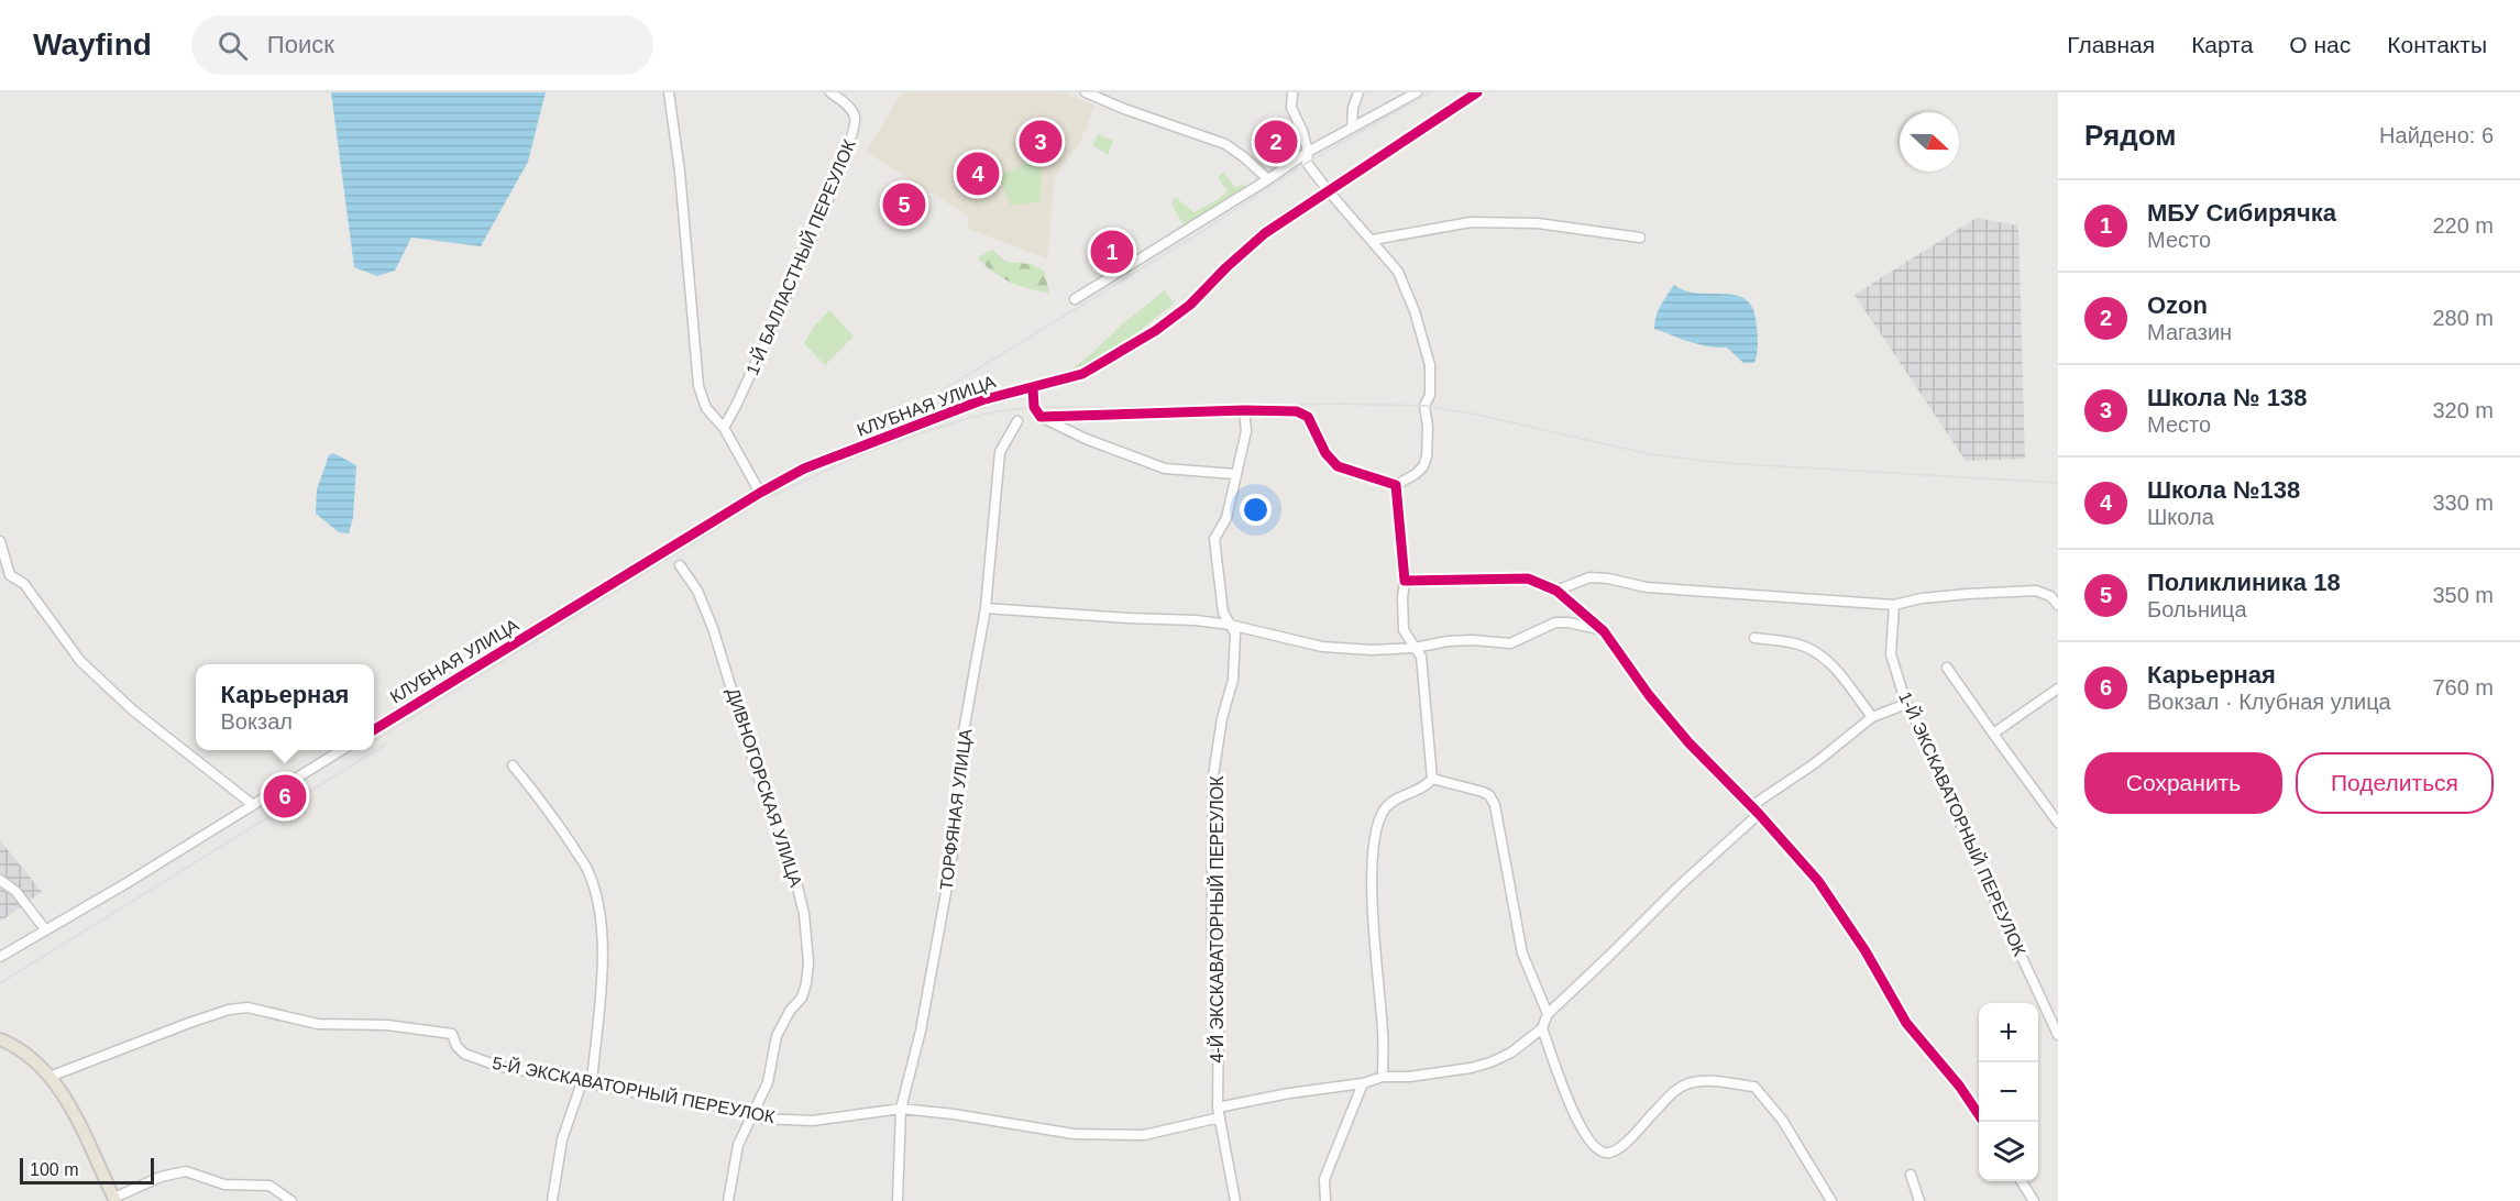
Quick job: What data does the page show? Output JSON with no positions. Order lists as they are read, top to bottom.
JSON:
{
  "streets": {
    "street": [
      "1-Й БАЛЛАСТНЫЙ ПЕРЕУЛОК",
      "КЛУБНАЯ УЛИЦА",
      "ДИВНОГОРСКАЯ УЛИЦА",
      "ТОРФЯНАЯ УЛИЦА",
      "1-Й ЭКСКАВАТОРНЫЙ ПЕРЕУЛОК",
      "4-Й ЭКСКАВАТОРНЫЙ ПЕРЕУЛОК",
      "5-Й ЭКСКАВАТОРНЫЙ ПЕРЕУЛОК"
    ]
  },
  "crossings": [
    ["ДИВНОГОРСКАЯ УЛИЦА", "5-Й ЭКСКАВАТОРНЫЙ ПЕРЕУЛОК"],
    ["ТОРФЯНАЯ УЛИЦА", "5-Й ЭКСКАВАТОРНЫЙ ПЕРЕУЛОК"],
    ["4-Й ЭКСКАВАТОРНЫЙ ПЕРЕУЛОК", "5-Й ЭКСКАВАТОРНЫЙ ПЕРЕУЛОК"]
  ],
  "scale_bar": "100 m",
  "north": "right",
  "page": {
    "header": "Wayfind",
    "search": "Поиск",
    "nav": [
      "Главная",
      "Карта",
      "О нас",
      "Контакты"
    ],
    "heading": ["Рядом", "Найдено: 6"],
    "pins": [
      "2",
      "3",
      "4",
      "5",
      "1",
      "6"
    ],
    "list": [
      {
        "mark": "1",
        "name": "МБУ Сибирячка",
        "note": "Место",
        "value": "220 m"
      },
      {
        "mark": "2",
        "name": "Ozon",
        "note": "Магазин",
        "value": "280 m"
      },
      {
        "mark": "3",
        "name": "Школа № 138",
        "note": "Место",
        "value": "320 m"
      },
      {
        "mark": "4",
        "name": "Школа №138",
        "note": "Школа",
        "value": "330 m"
      },
      {
        "mark": "5",
        "name": "Поликлиника 18",
        "note": "Больница",
        "value": "350 m"
      },
      {
        "mark": "6",
        "name": "Карьерная",
        "note": "Вокзал · Клубная улица",
        "value": "760 m"
      }
    ],
    "popup": ["Карьерная", "Вокзал"],
    "buttons": ["Сохранить", "Поделиться"],
    "map_buttons": ["+", "−"],
    "scale": "100 m"
  }
}
